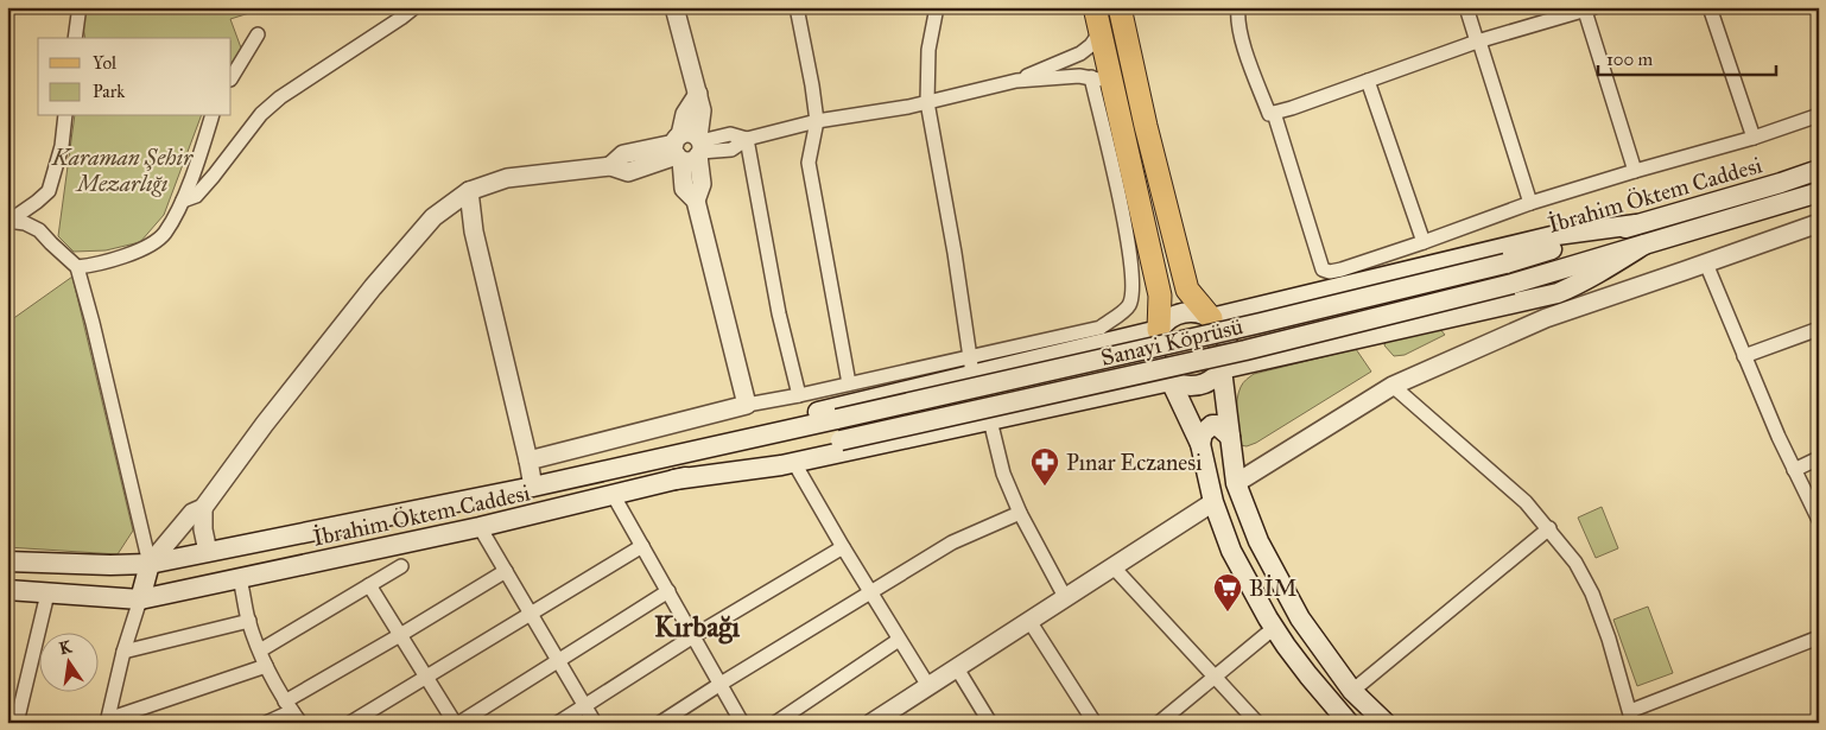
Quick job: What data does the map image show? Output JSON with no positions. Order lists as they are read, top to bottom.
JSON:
{
  "streets": {
    "main road": ["İbrahim Öktem Caddesi", "Sanayi Köprüsü"]
  },
  "crossings": [
    ["İbrahim Öktem Caddesi", "Sanayi Köprüsü"]
  ],
  "districts": ["Kırbağı"],
  "parks": ["Karaman Şehir Mezarlığı"],
  "places": {
    "pharmacy": ["Pınar Eczanesi"],
    "supermarket": ["BİM"]
  },
  "legend": ["Yol", "Park"],
  "scale_bar": "100 m",
  "north": "top"
}
